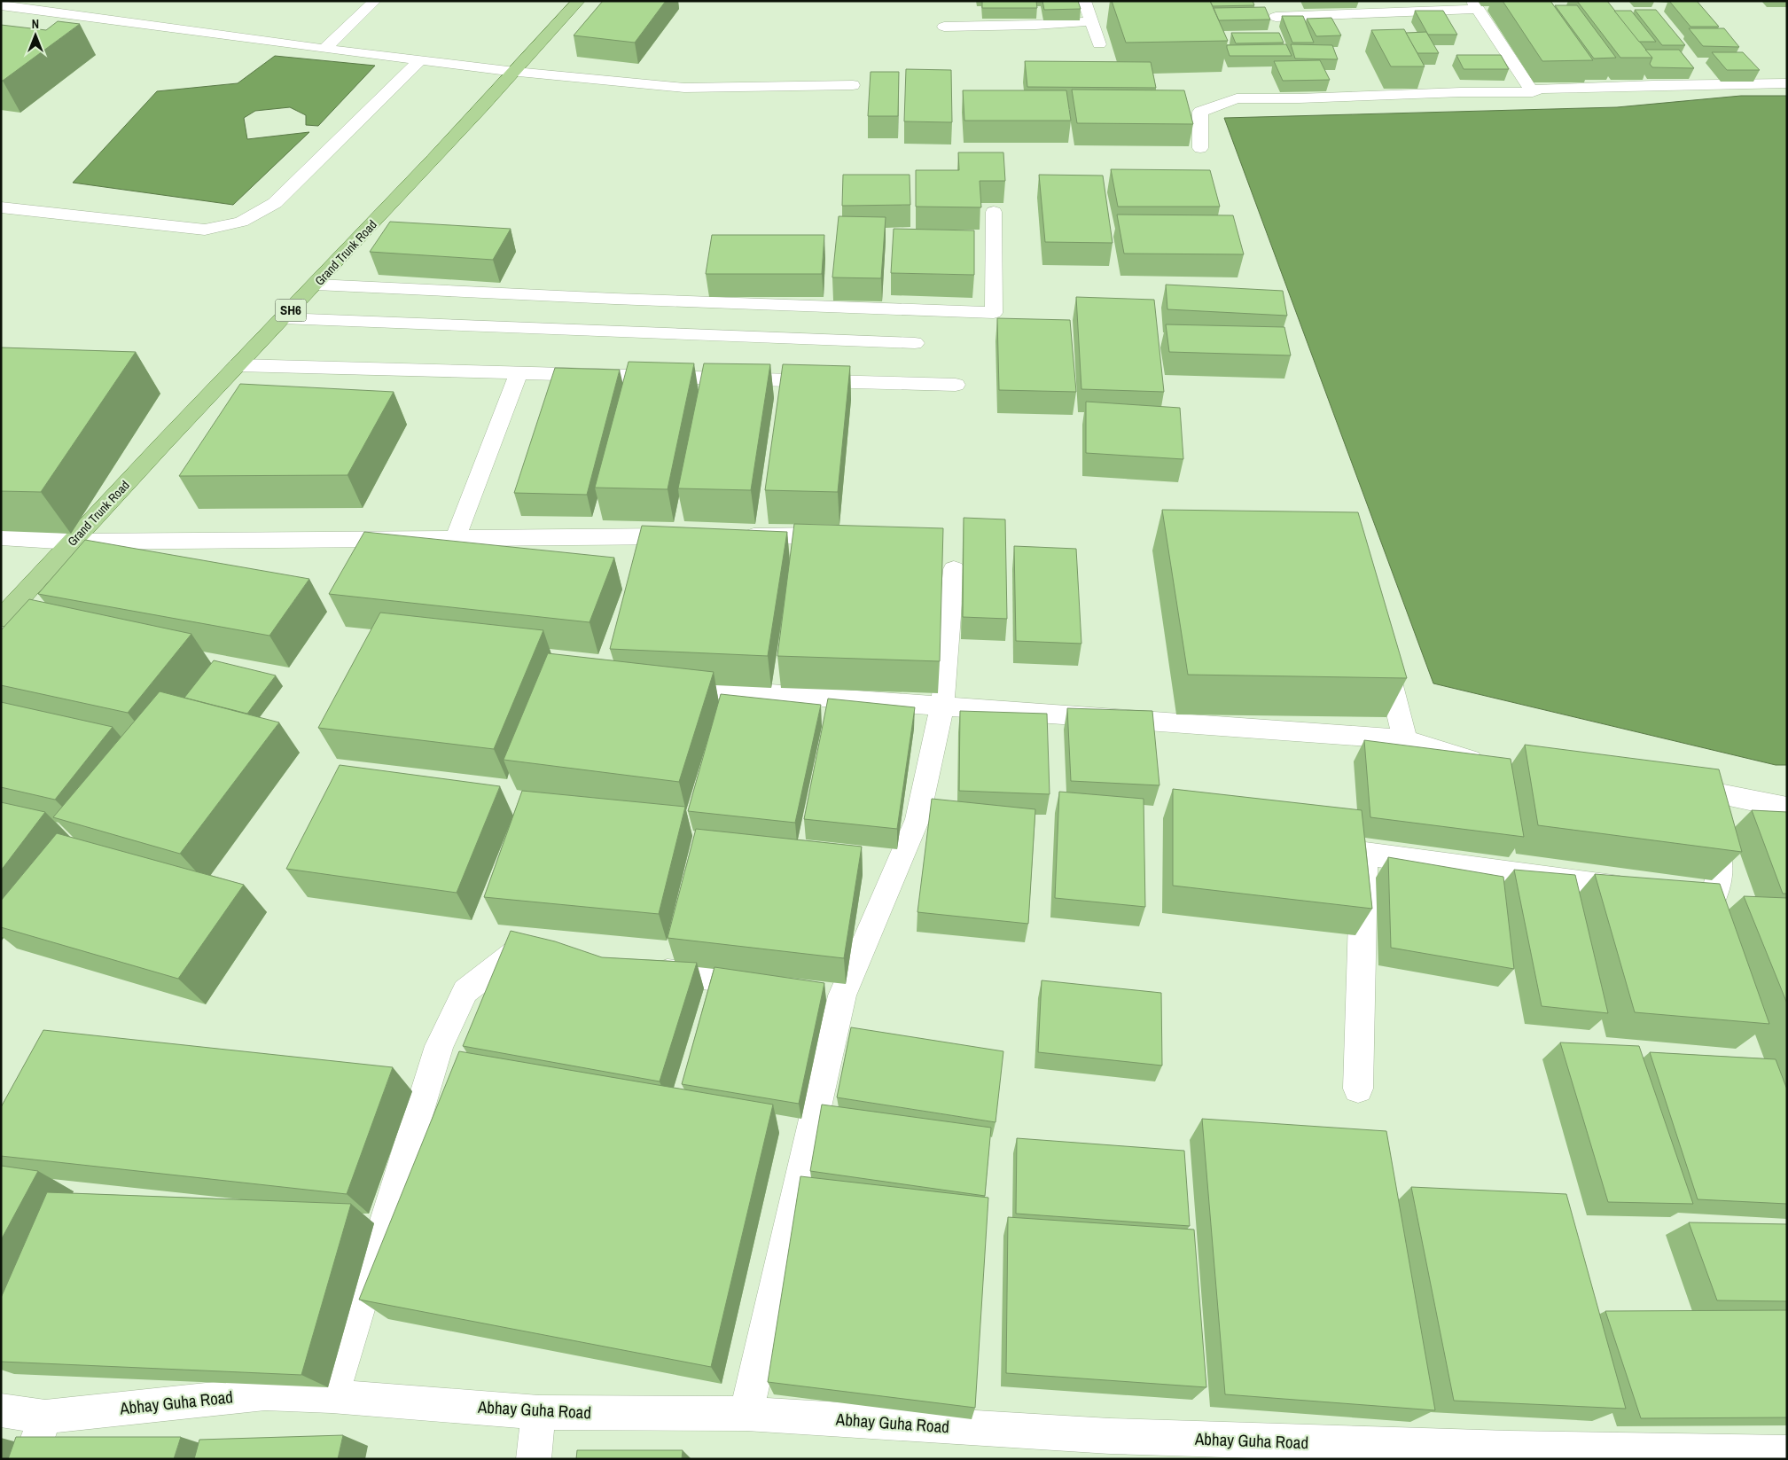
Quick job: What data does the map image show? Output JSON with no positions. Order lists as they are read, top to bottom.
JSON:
{
  "streets": {
    "main road": ["Grand Trunk Road", "SH6"],
    "street": ["Abhay Guha Road"]
  },
  "north": "top"
}
